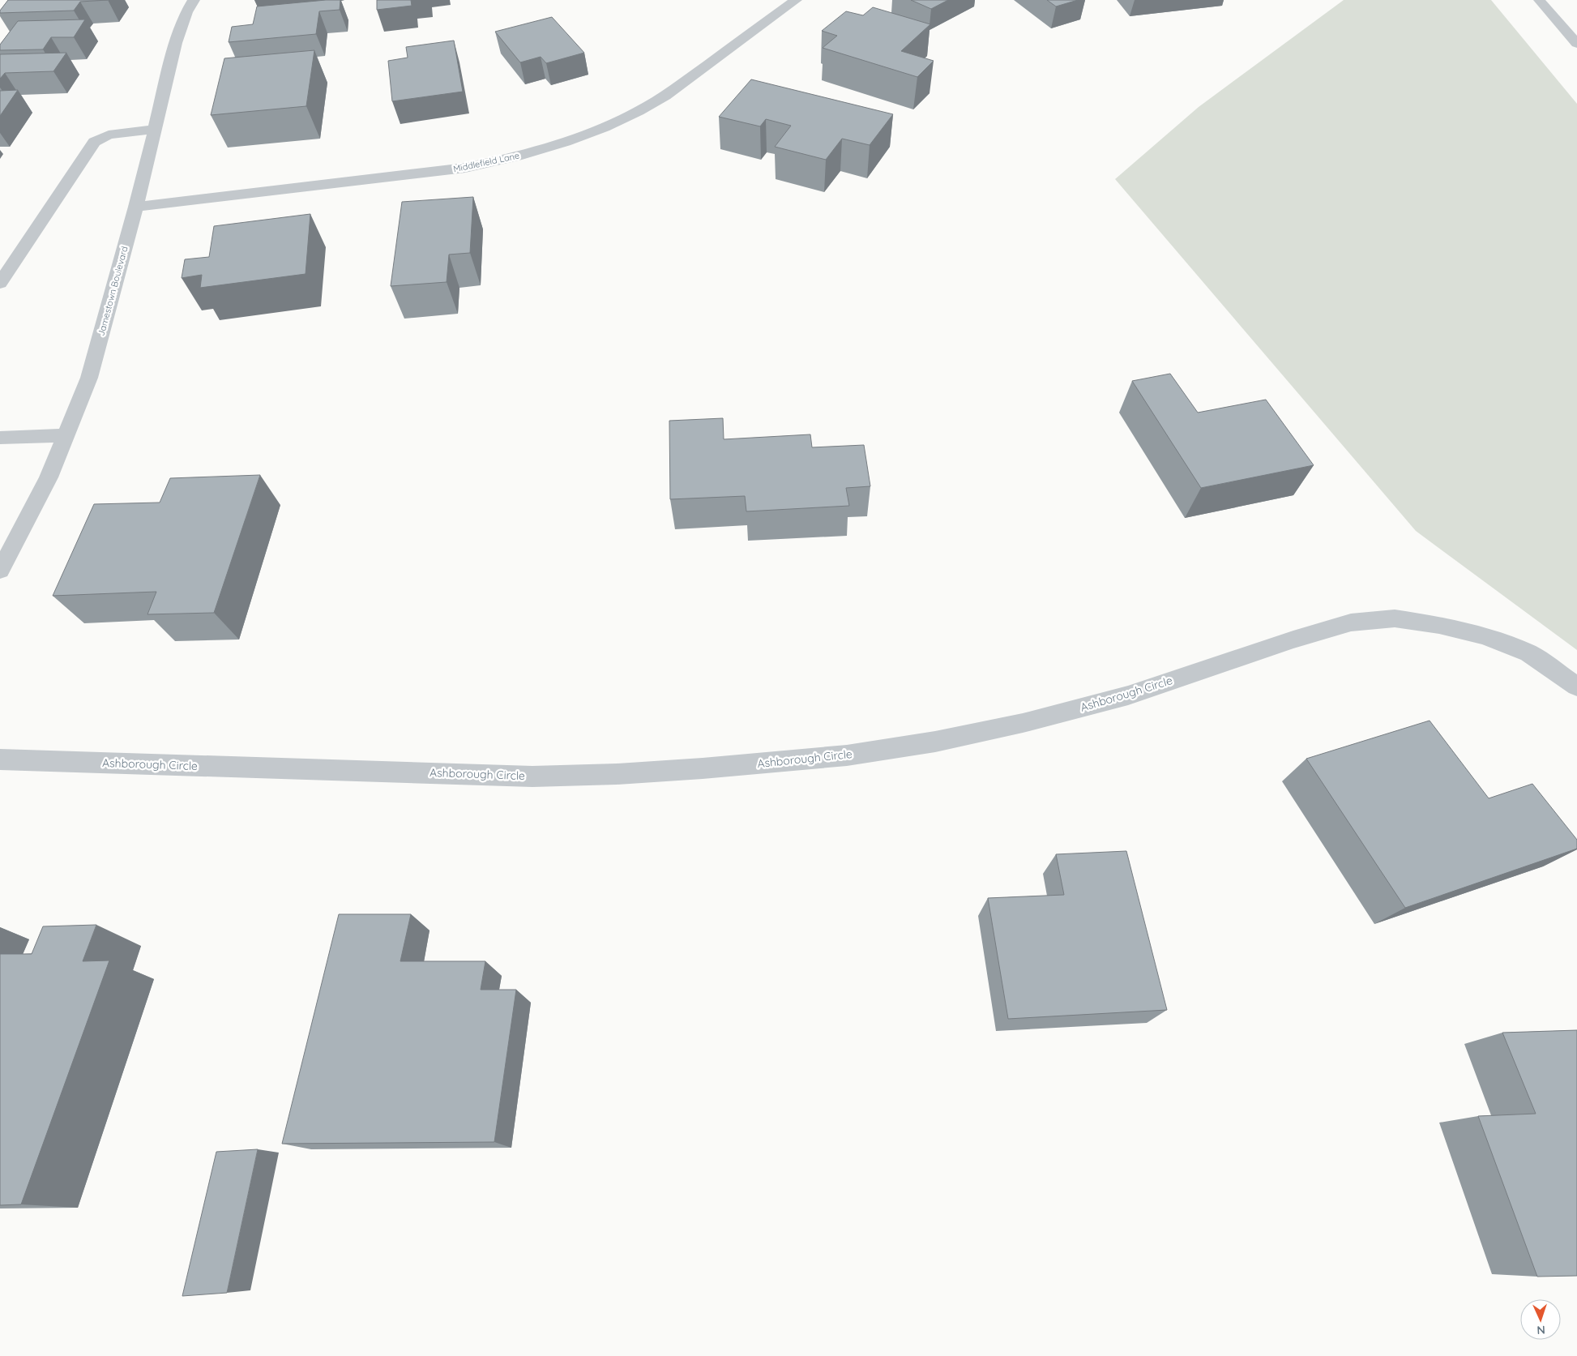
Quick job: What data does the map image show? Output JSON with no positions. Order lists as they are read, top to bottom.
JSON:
{
  "streets": {
    "street": ["Middlefield Lane", "Jamestown Boulevard", "Ashborough Circle"]
  },
  "crossings": [
    ["Middlefield Lane", "Jamestown Boulevard"]
  ],
  "north": "bottom"
}
